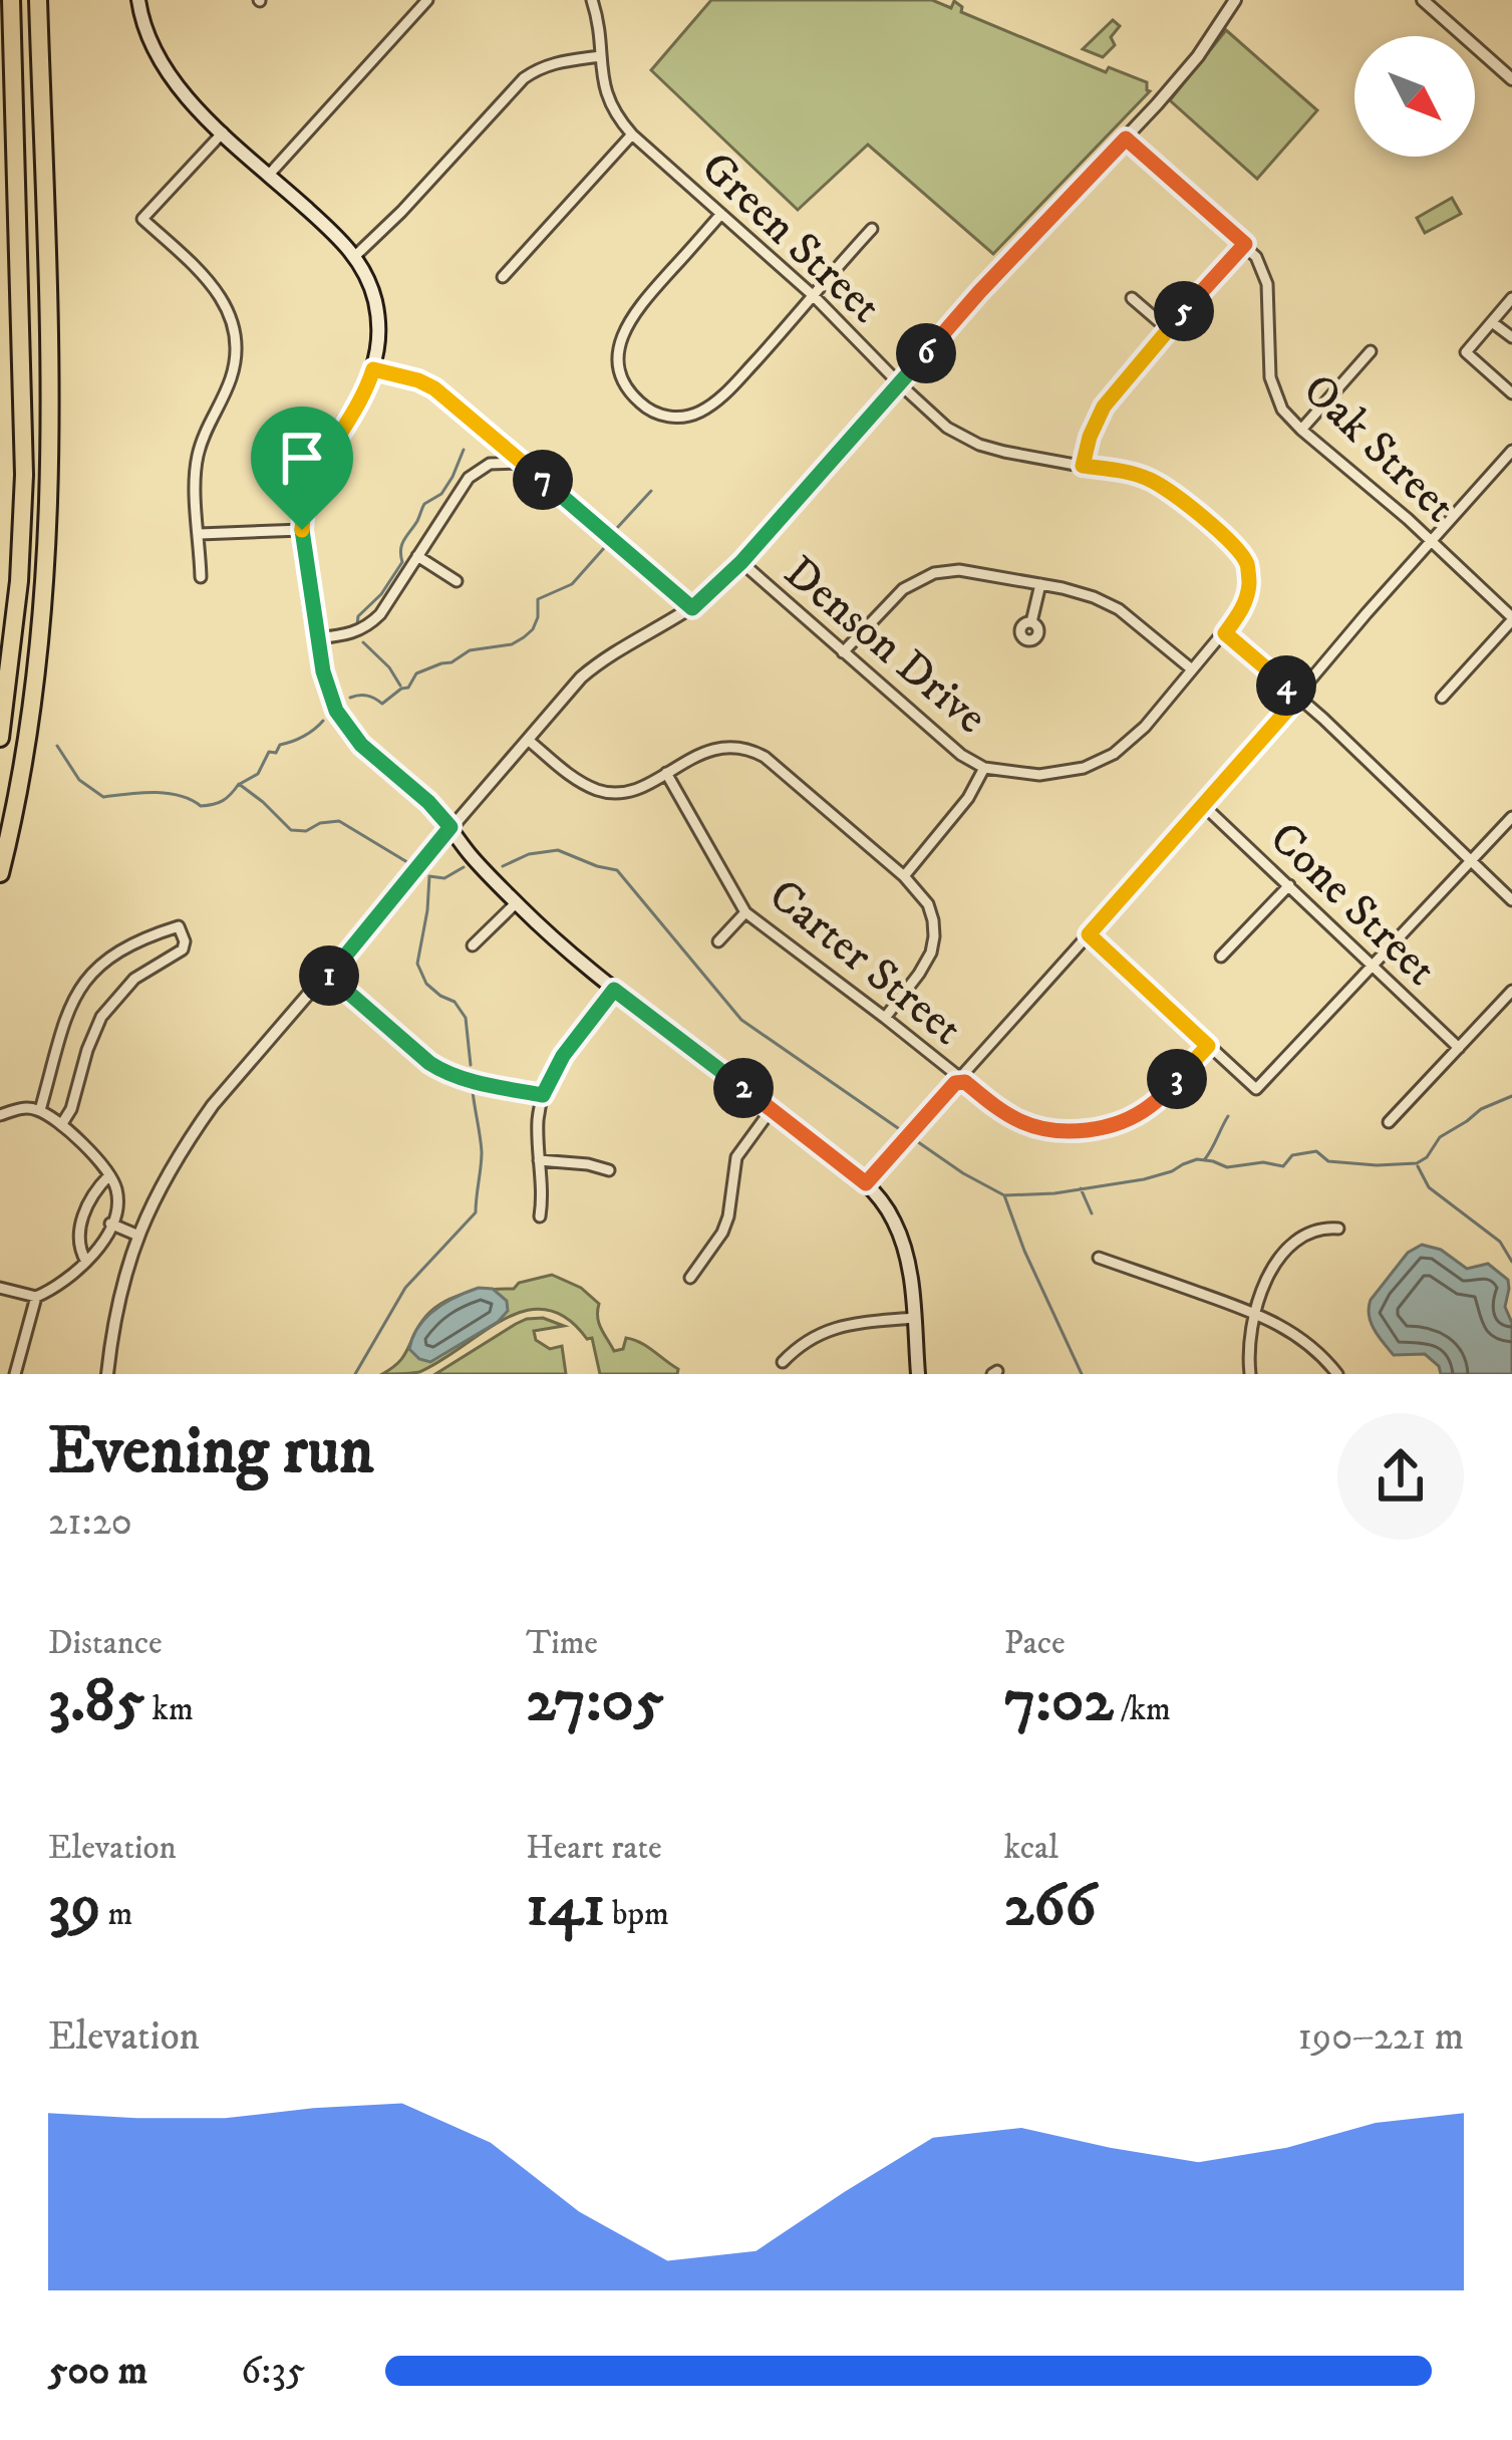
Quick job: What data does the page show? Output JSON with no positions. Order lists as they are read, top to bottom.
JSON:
{
  "streets": {
    "street": [
      "Green Street",
      "Oak Street",
      "Denson Drive",
      "Cone Street",
      "Carter Street"
    ]
  },
  "crossings": [
    ["Green Street", "Denson Drive"]
  ],
  "north": "bottom right",
  "page": {
    "pins": [
      "5",
      "6",
      "7",
      "4",
      "1",
      "3",
      "2"
    ],
    "heading": ["Evening run", "21:20"],
    "stats": [
      ["Distance", "3.85 km"],
      ["Time", "27:05"],
      ["Pace", "7:02 /km"],
      ["Elevation", "39 m"],
      ["Heart rate", "141 bpm"],
      ["kcal", "266"]
    ],
    "chart": ["Elevation", "190–221 m"],
    "list": [
      {
        "name": "500 m",
        "note": "6:35"
      }
    ]
  }
}
